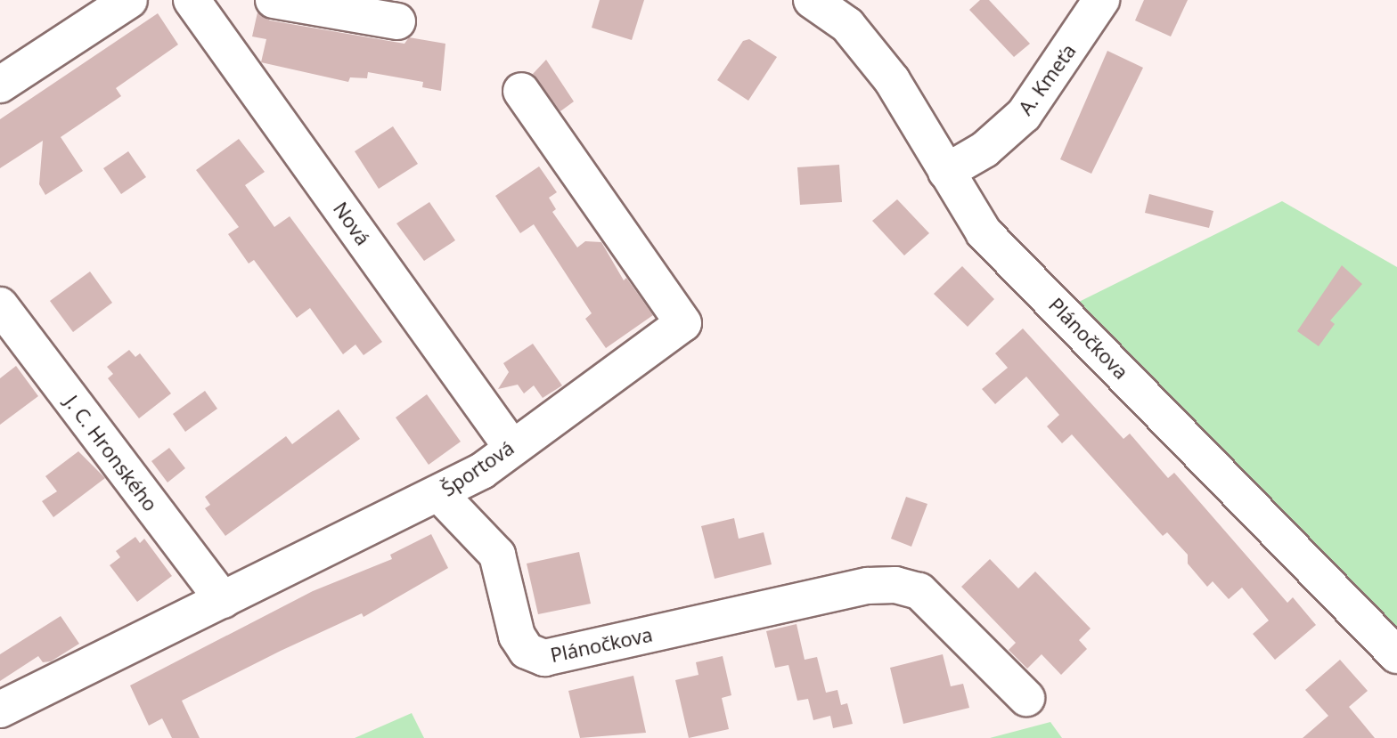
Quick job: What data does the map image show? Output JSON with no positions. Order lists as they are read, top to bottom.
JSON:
{
  "streets": {
    "street": [
      "A. Kmeťa",
      "Nová",
      "Plánočkova",
      "J. C. Hronského",
      "Športová"
    ]
  },
  "crossings": [
    ["A. Kmeťa", "Plánočkova"],
    ["Nová", "Športová"],
    ["Plánočkova", "Športová"],
    ["J. C. Hronského", "Športová"]
  ]
}
